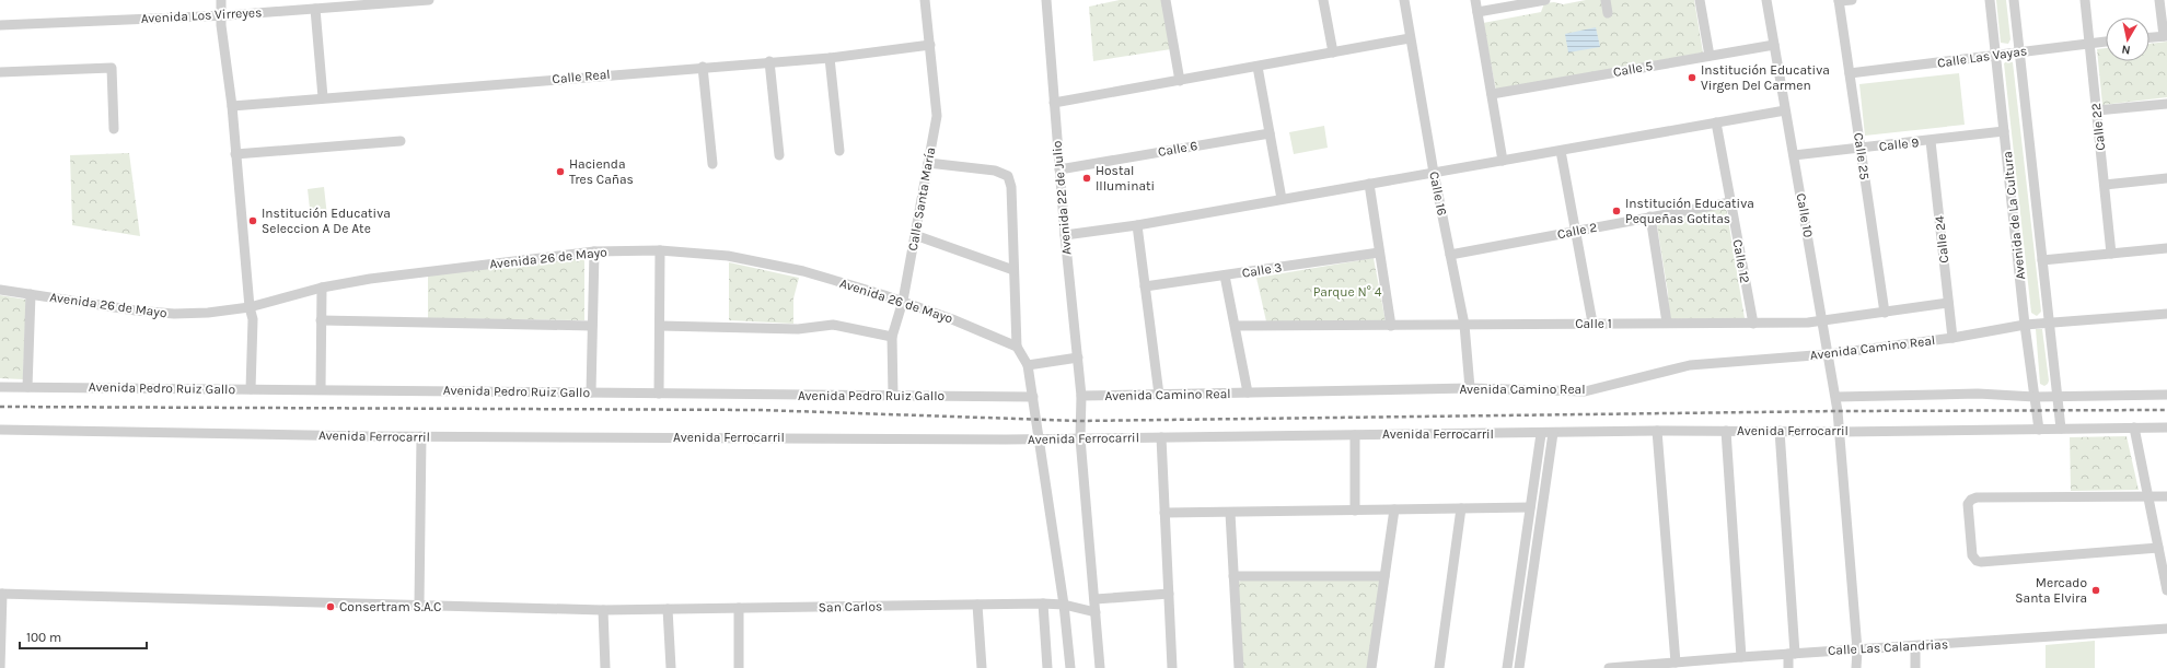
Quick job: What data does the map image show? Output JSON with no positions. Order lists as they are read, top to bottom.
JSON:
{
  "streets": {
    "street": [
      "Avenida Los Virreyes",
      "Calle Las Vayas",
      "Calle 5",
      "Calle Real",
      "Calle 22",
      "Calle 9",
      "Calle 6",
      "Calle 25",
      "Calle 16",
      "Avenida 22 de Julio",
      "Calle Santa María",
      "Calle 10",
      "Avenida de La Cultura",
      "Calle 2",
      "Calle 24",
      "Avenida 26 de Mayo",
      "Calle 12",
      "Calle 3",
      "Calle 1",
      "Avenida Camino Real",
      "Avenida Pedro Ruiz Gallo",
      "Avenida Ferrocarril",
      "San Carlos",
      "Calle Las Calandrias"
    ]
  },
  "crossings": [
    ["Calle Las Vayas", "Calle 22"],
    ["Calle Las Vayas", "Calle 25"],
    ["Calle Las Vayas", "Avenida de La Cultura"],
    ["Calle 5", "Calle 10"],
    ["Calle Real", "Calle Santa María"],
    ["Calle 9", "Calle 25"],
    ["Calle 9", "Calle 10"],
    ["Calle 9", "Avenida de La Cultura"],
    ["Calle 9", "Calle 24"],
    ["Calle 6", "Avenida 22 de Julio"],
    ["Calle 25", "Calle 1"],
    ["Calle 16", "Calle 2"],
    ["Calle 16", "Calle 1"],
    ["Calle 16", "Avenida Camino Real"],
    ["Avenida 22 de Julio", "Avenida Camino Real"],
    ["Avenida 22 de Julio", "Avenida Ferrocarril"],
    ["Avenida 22 de Julio", "San Carlos"],
    ["Calle Santa María", "Avenida 26 de Mayo"],
    ["Calle Santa María", "Avenida Pedro Ruiz Gallo"],
    ["Calle 10", "Calle 1"],
    ["Calle 10", "Avenida Camino Real"],
    ["Calle 10", "Avenida Ferrocarril"],
    ["Calle 10", "Calle Las Calandrias"],
    ["Avenida de La Cultura", "Avenida Camino Real"],
    ["Avenida de La Cultura", "Avenida Ferrocarril"],
    ["Calle 2", "Calle 12"],
    ["Calle 24", "Calle 1"],
    ["Calle 24", "Avenida Camino Real"],
    ["Calle 12", "Calle 1"]
  ],
  "parks": ["Parque N° 4"],
  "places": [
    "Institución Educativa Virgen Del Carmen",
    "Hacienda Tres Cañas",
    "Hostal Illuminati",
    "Institución Educativa Pequeñas Gotitas",
    "Institución Educativa Seleccion A De Ate",
    "Mercado Santa Elvira",
    "Consertram S.A.C"
  ],
  "scale_bar": "100 m",
  "north": "bottom"
}
